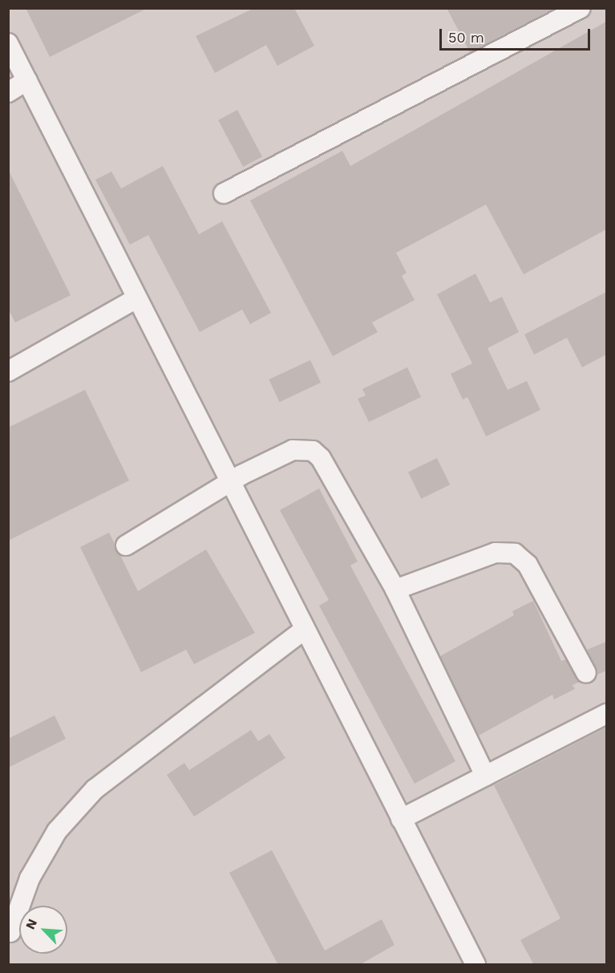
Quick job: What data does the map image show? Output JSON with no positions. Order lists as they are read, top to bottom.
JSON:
{
  "scale_bar": "50 m",
  "north": "top left"
}
